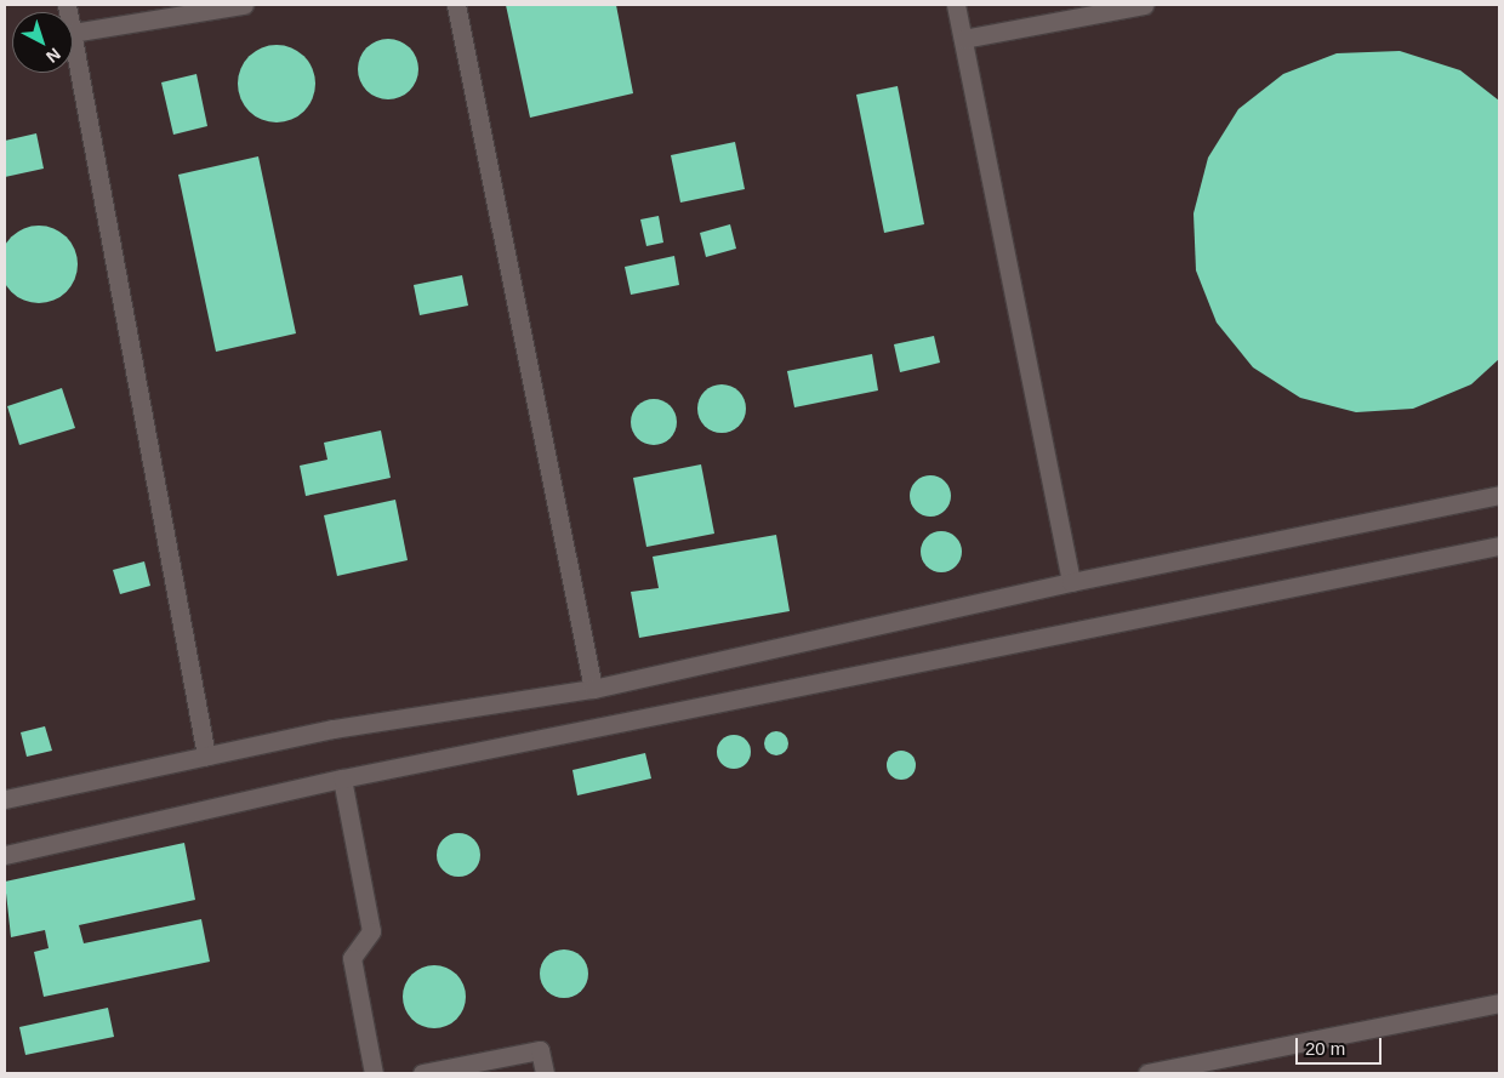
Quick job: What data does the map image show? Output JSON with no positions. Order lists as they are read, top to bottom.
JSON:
{
  "scale_bar": "20 m",
  "north": "bottom right"
}
